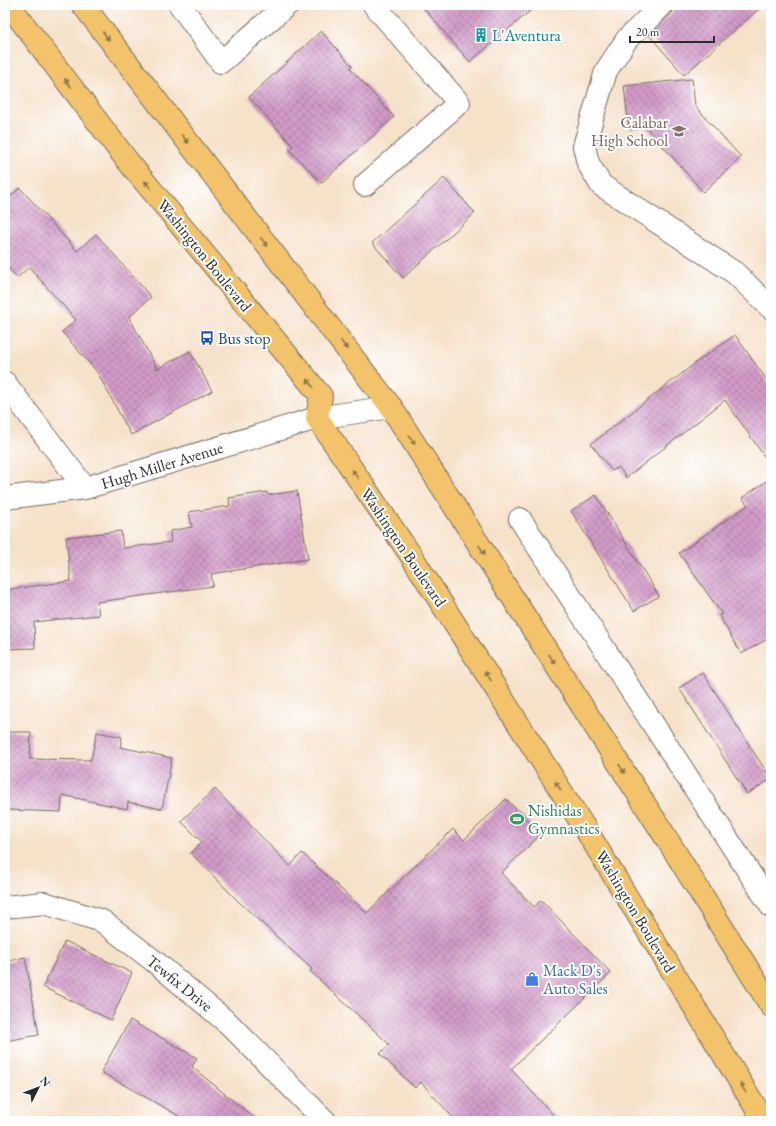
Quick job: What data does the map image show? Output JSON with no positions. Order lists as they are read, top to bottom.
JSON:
{
  "streets": {
    "highway": ["Washington Boulevard"],
    "street": ["Hugh Miller Avenue", "Tewfix Drive"]
  },
  "crossings": [
    ["Washington Boulevard", "Hugh Miller Avenue"]
  ],
  "places": {
    "building": ["L'Aventura"],
    "school or university": ["Calabar High School"],
    "bus stop": ["Bus stop"],
    "sports": ["Nishidas Gymnastics"],
    "shop": ["Mack D's Auto Sales"]
  },
  "scale_bar": "20 m",
  "north": "top right"
}
